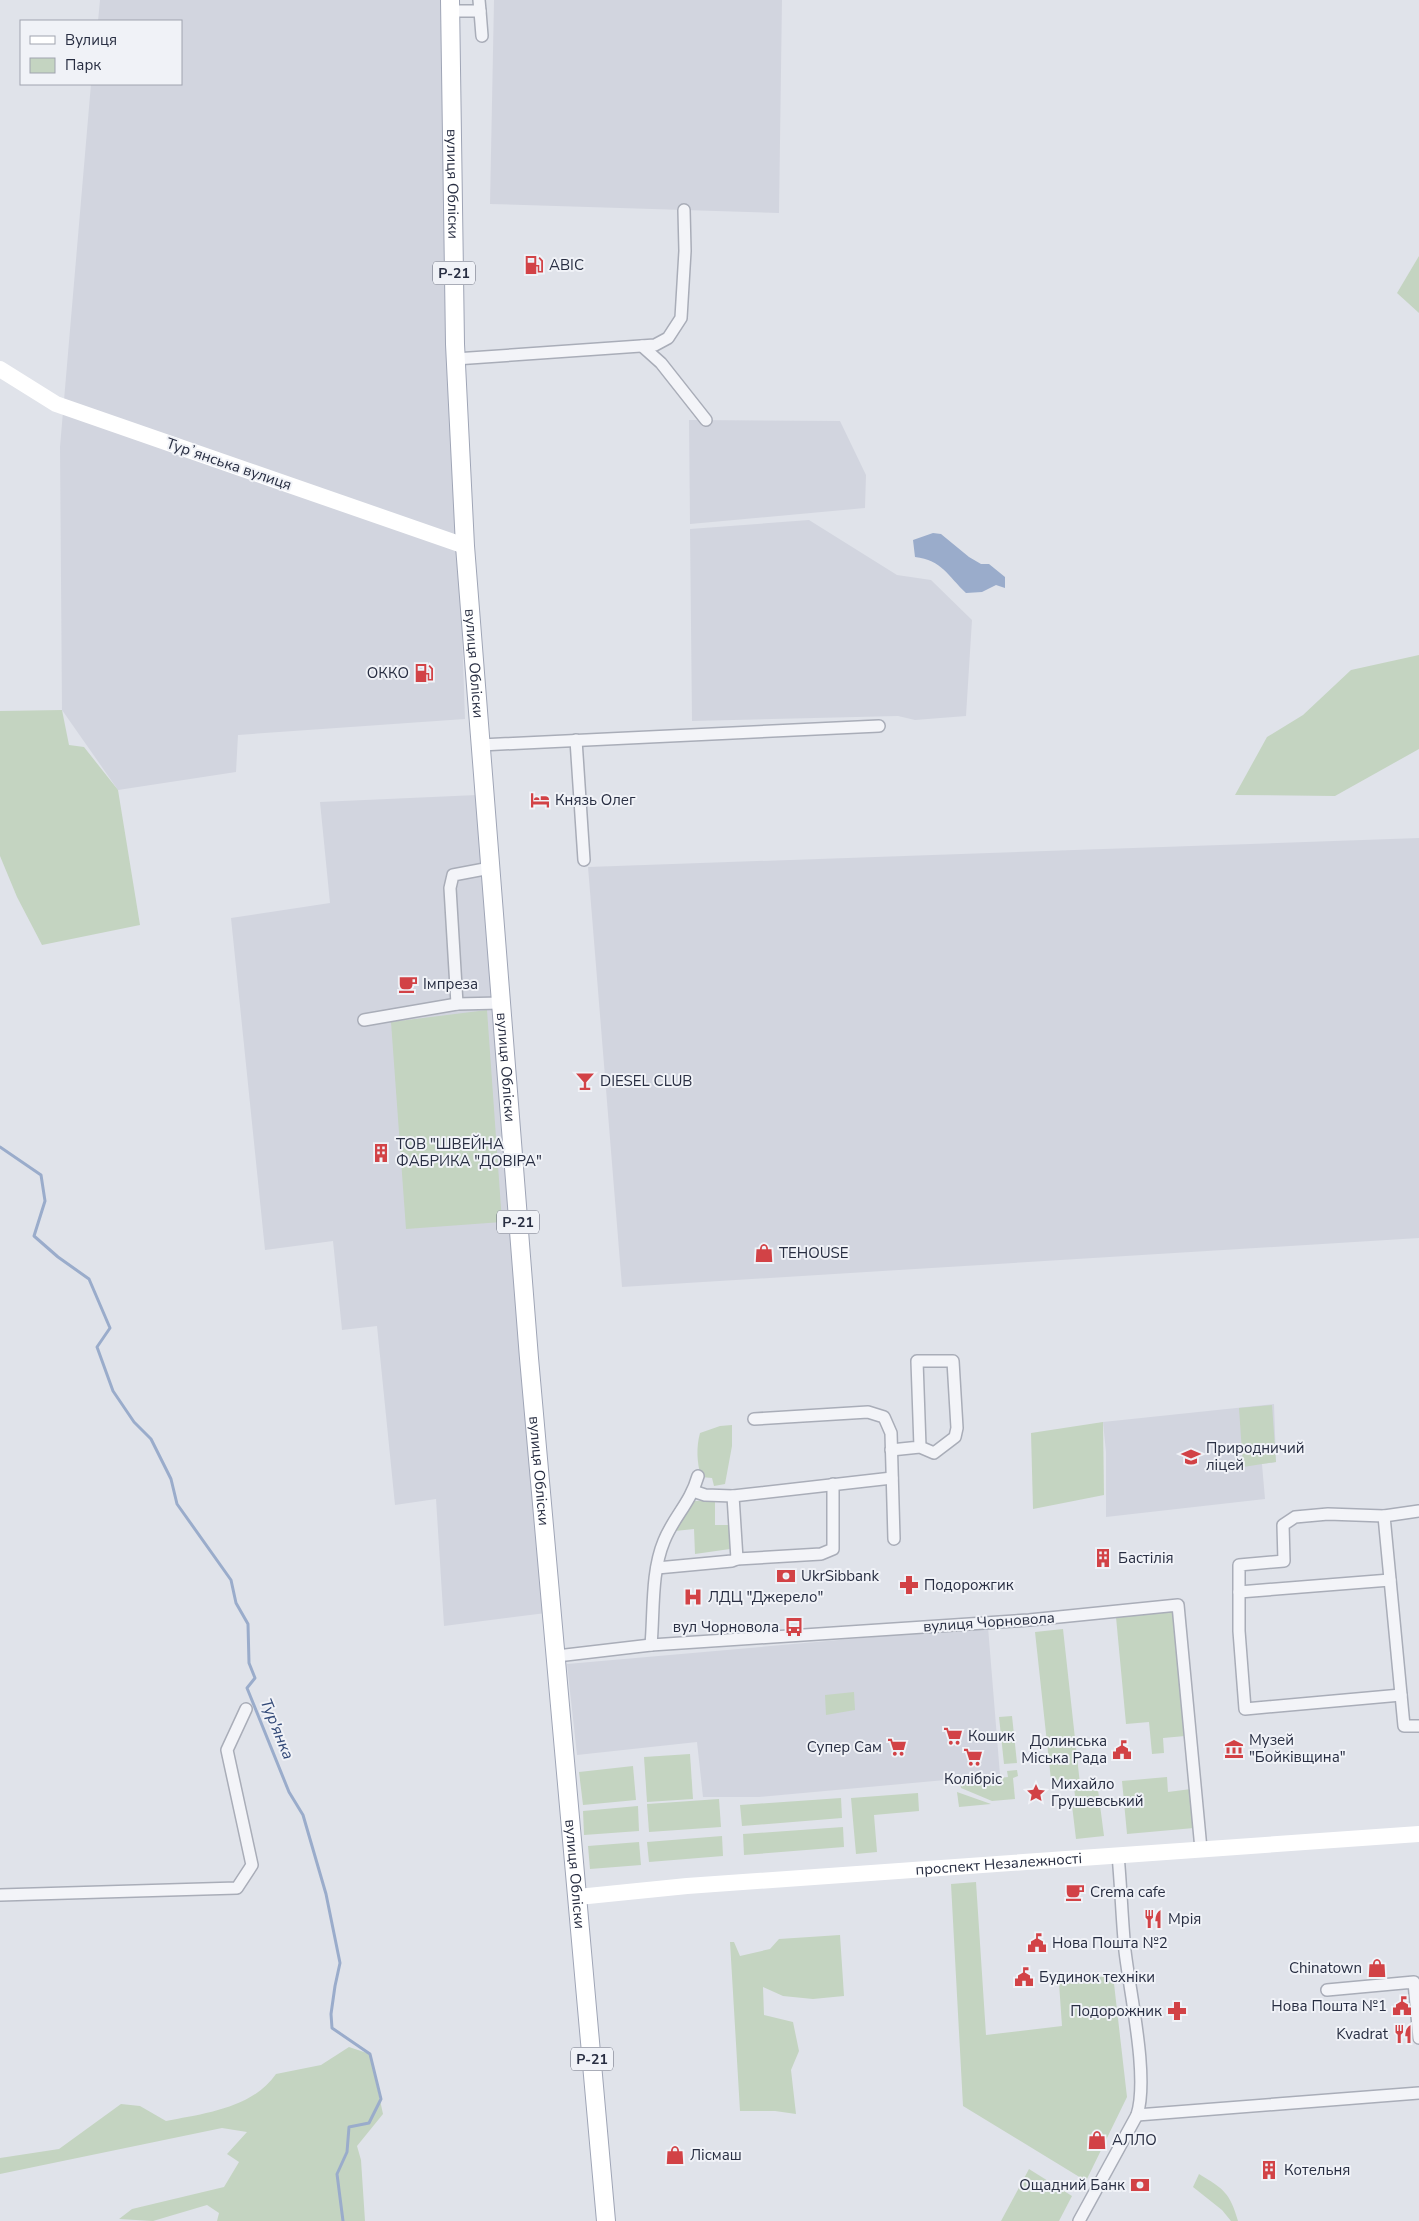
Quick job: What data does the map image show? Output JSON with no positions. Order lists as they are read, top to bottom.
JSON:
{
  "streets": {
    "main road": [
      "вулиця Обліски",
      "Р-21",
      "Турʼянська вулиця",
      "проспект Незалежності"
    ],
    "street": ["вулиця Чорновола"]
  },
  "crossings": [
    ["вулиця Обліски", "Турʼянська вулиця"],
    ["вулиця Обліски", "вулиця Чорновола"],
    ["вулиця Обліски", "проспект Незалежності"],
    ["вулиця Чорновола", "проспект Незалежності"]
  ],
  "water": ["Тур'янка"],
  "places": {
    "fuel station": ["АВІС", "ОККО"],
    "hotel": ["Князь Олег"],
    "cafe": ["Імпреза", "Crema cafe"],
    "bar": ["DIESEL CLUB"],
    "building": ["ТОВ \"ШВЕЙНА ФАБРИКА \"ДОВІРА\"", "Бастілія", "Котельня"],
    "shop": [
      "TEHOUSE",
      "Chinatown",
      "АЛЛО",
      "Лісмаш"
    ],
    "school or university": ["Природничий ліцей"],
    "bank": ["UkrSibbank", "Ощадний Банк"],
    "pharmacy": ["Подорожгик", "Подорожник"],
    "hospital": ["ЛДЦ \"Джерело\""],
    "bus stop": ["вул Чорновола"],
    "supermarket": ["Кошик", "Супер Сам", "Колібріс"],
    "museum": ["Музей \"Бойківщина\""],
    "public building": [
      "Долинська Міська Рада",
      "Нова Пошта №2",
      "Будинок техніки",
      "Нова Пошта №1"
    ],
    "place": ["Михайло Грушевський"],
    "restaurant": ["Мрія", "Kvadrat"]
  },
  "legend": ["Вулиця", "Парк"]
}
